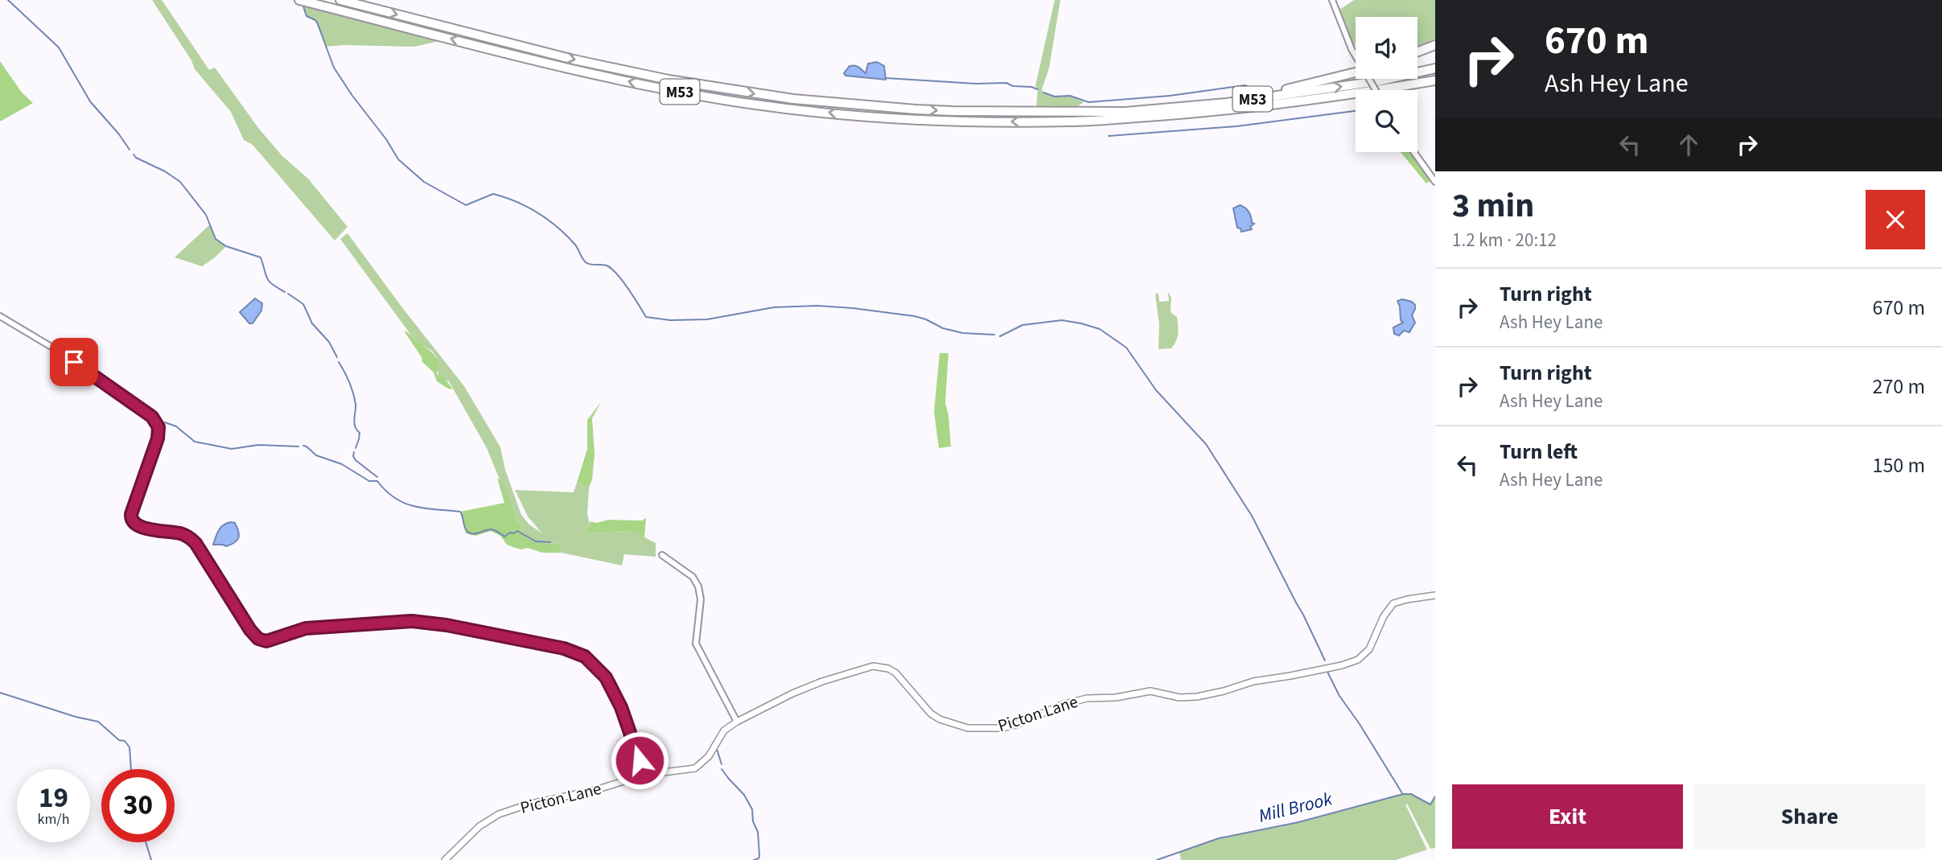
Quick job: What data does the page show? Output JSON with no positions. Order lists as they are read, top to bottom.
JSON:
{
  "streets": {
    "highway": ["M53"],
    "street": ["Picton Lane"]
  },
  "water": ["Mill Brook"],
  "page": {
    "turn": ["670 m", "Ash Hey Lane"],
    "heading": ["3 min", "1.2 km · 20:12"],
    "list": [
      {
        "name": "Turn right",
        "note": "Ash Hey Lane",
        "value": "670 m"
      },
      {
        "name": "Turn right",
        "note": "Ash Hey Lane",
        "value": "270 m"
      },
      {
        "name": "Turn left",
        "note": "Ash Hey Lane",
        "value": "150 m"
      }
    ],
    "speed": "19 km/h",
    "limit": "30",
    "buttons": ["Exit", "Share"]
  }
}
